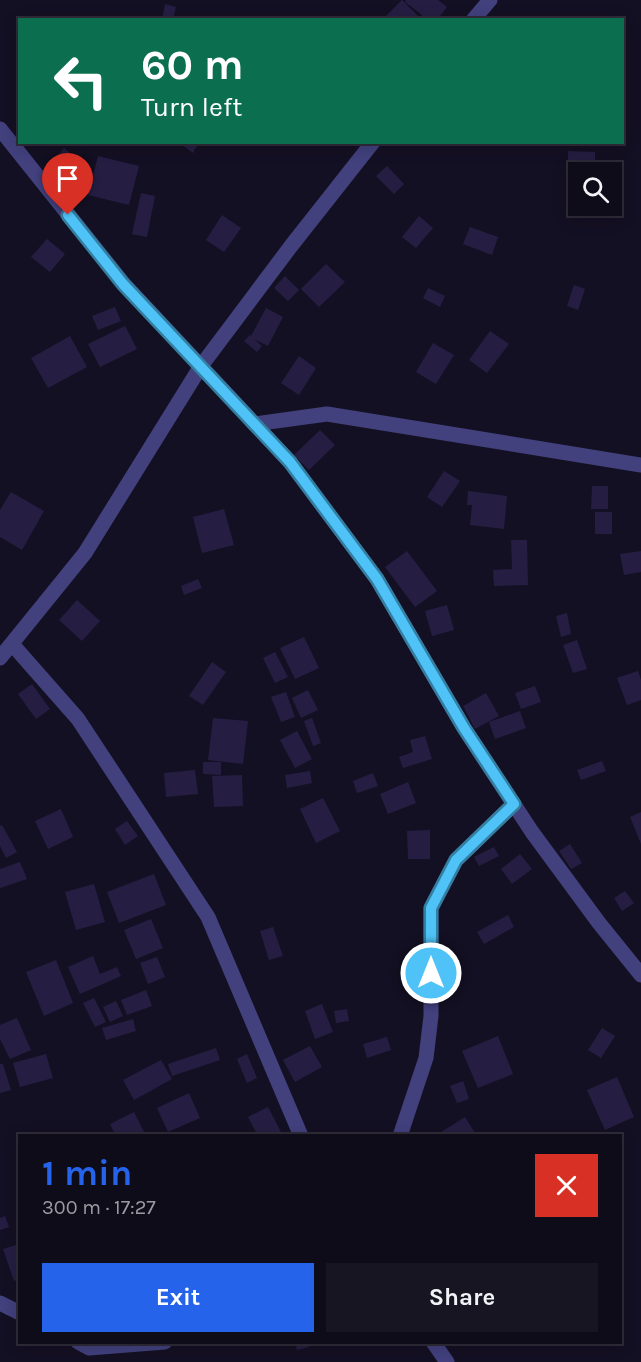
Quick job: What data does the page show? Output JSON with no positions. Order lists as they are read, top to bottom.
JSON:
{
  "page": {
    "turn": ["60 m", "Turn left"],
    "heading": ["1 min", "300 m · 17:27"],
    "buttons": ["Exit", "Share"]
  }
}
